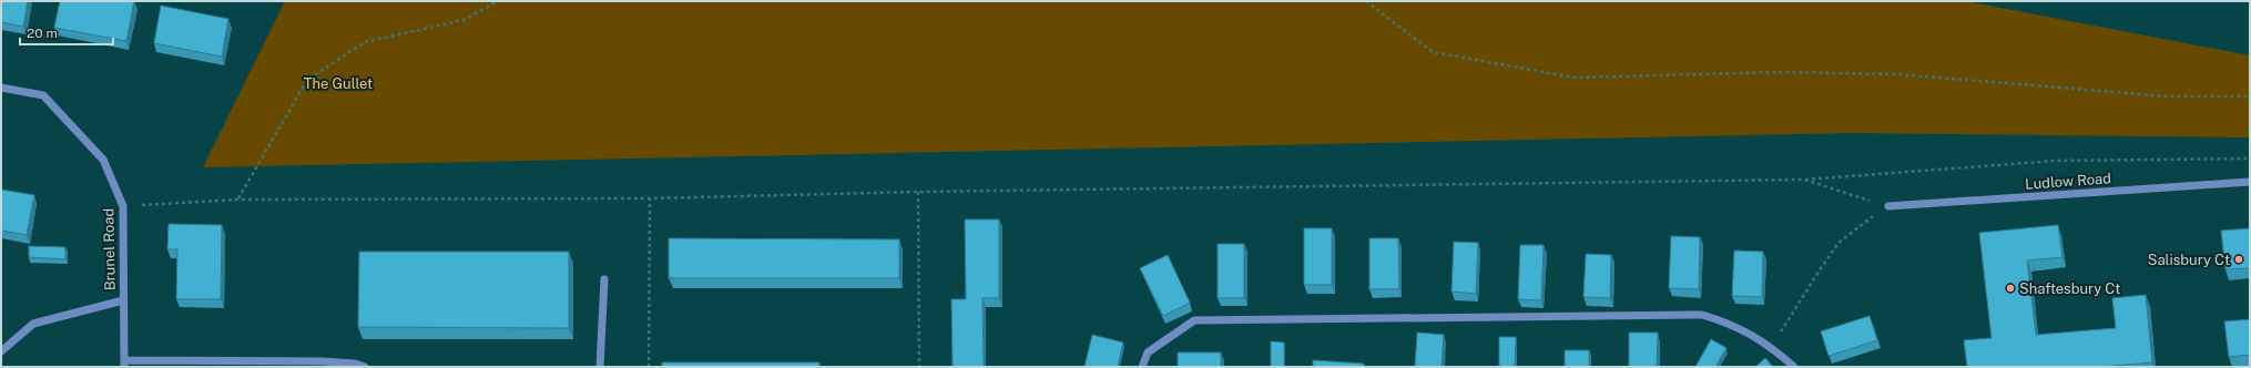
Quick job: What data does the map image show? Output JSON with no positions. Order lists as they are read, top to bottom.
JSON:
{
  "streets": {
    "street": ["Ludlow Road", "Brunel Road"]
  },
  "parks": ["The Gullet"],
  "places": ["Salisbury Ct", "Shaftesbury Ct"],
  "scale_bar": "20 m"
}
